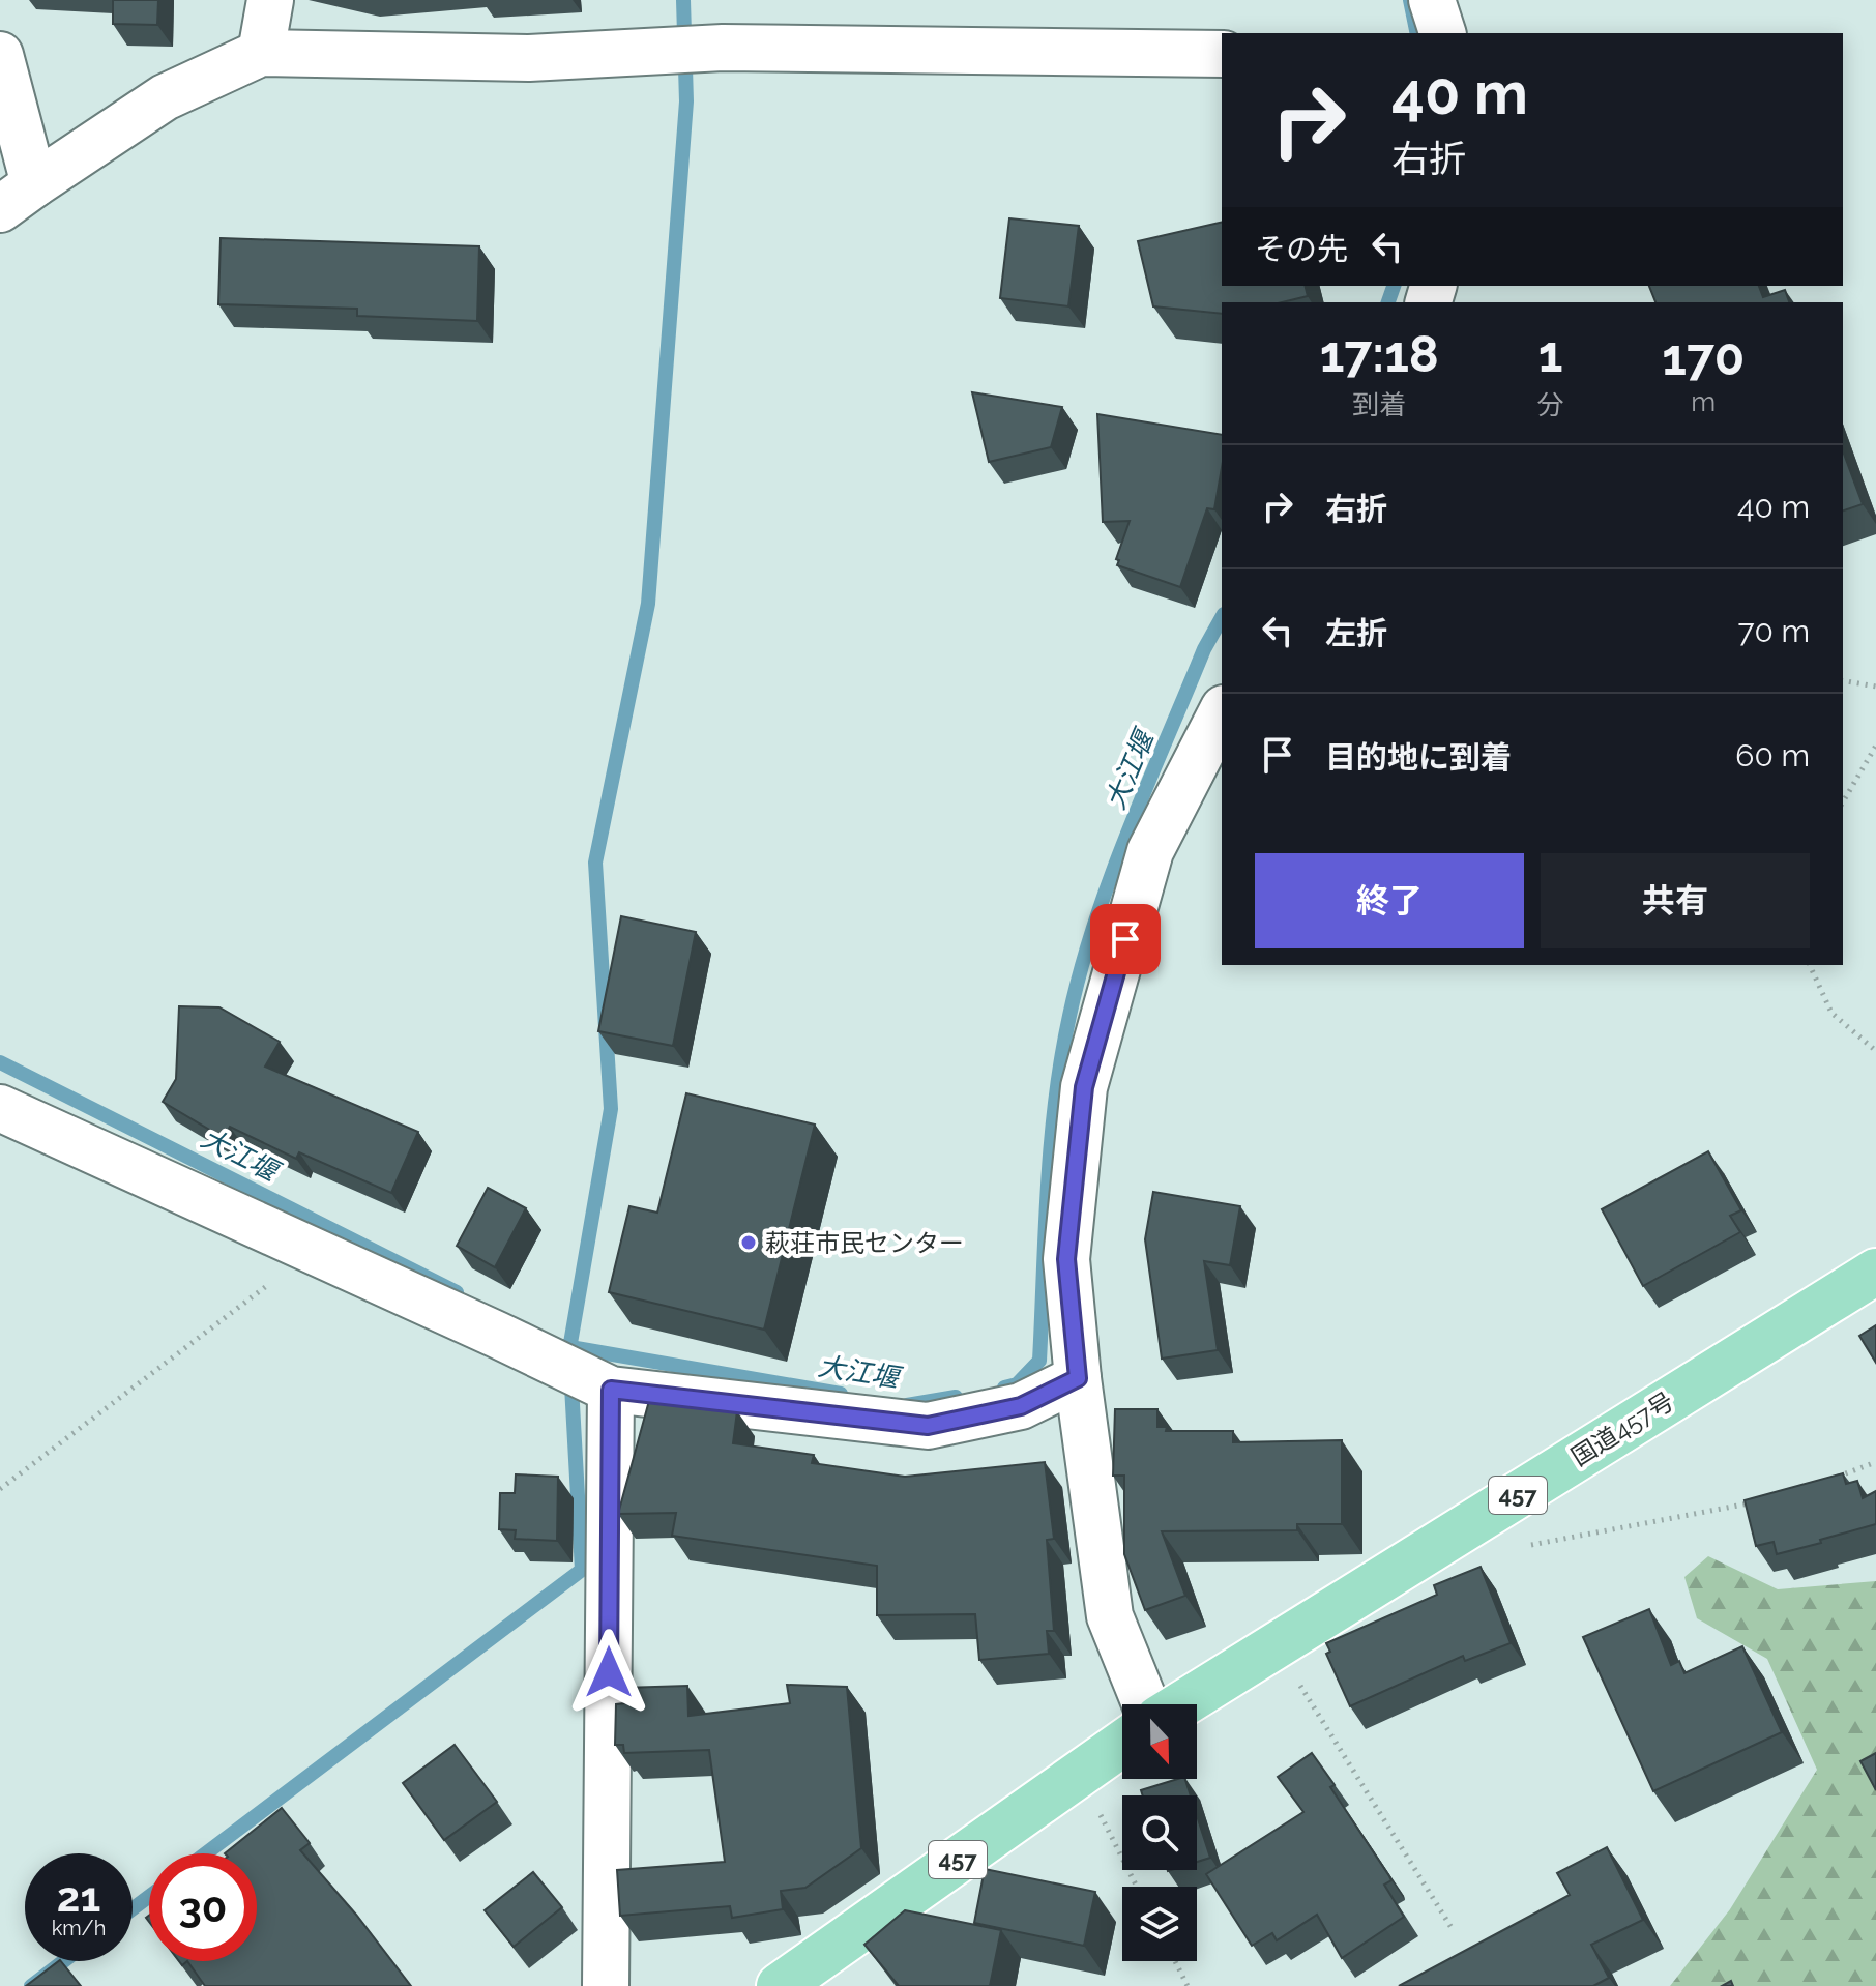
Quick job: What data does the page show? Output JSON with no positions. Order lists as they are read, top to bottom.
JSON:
{
  "streets": {
    "highway": ["国道457号", "457"]
  },
  "water": ["大江堰"],
  "places": ["萩荘市民センター"],
  "north": "bottom",
  "page": {
    "turn": ["40 m", "右折"],
    "then": "その先",
    "eta": [
      "17:18",
      "到着",
      "1",
      "分",
      "170",
      "m"
    ],
    "list": [
      {
        "name": "右折",
        "value": "40 m"
      },
      {
        "name": "左折",
        "value": "70 m"
      },
      {
        "name": "目的地に到着",
        "value": "60 m"
      }
    ],
    "buttons": ["終了", "共有"],
    "speed": "21 km/h",
    "limit": "30"
  }
}
